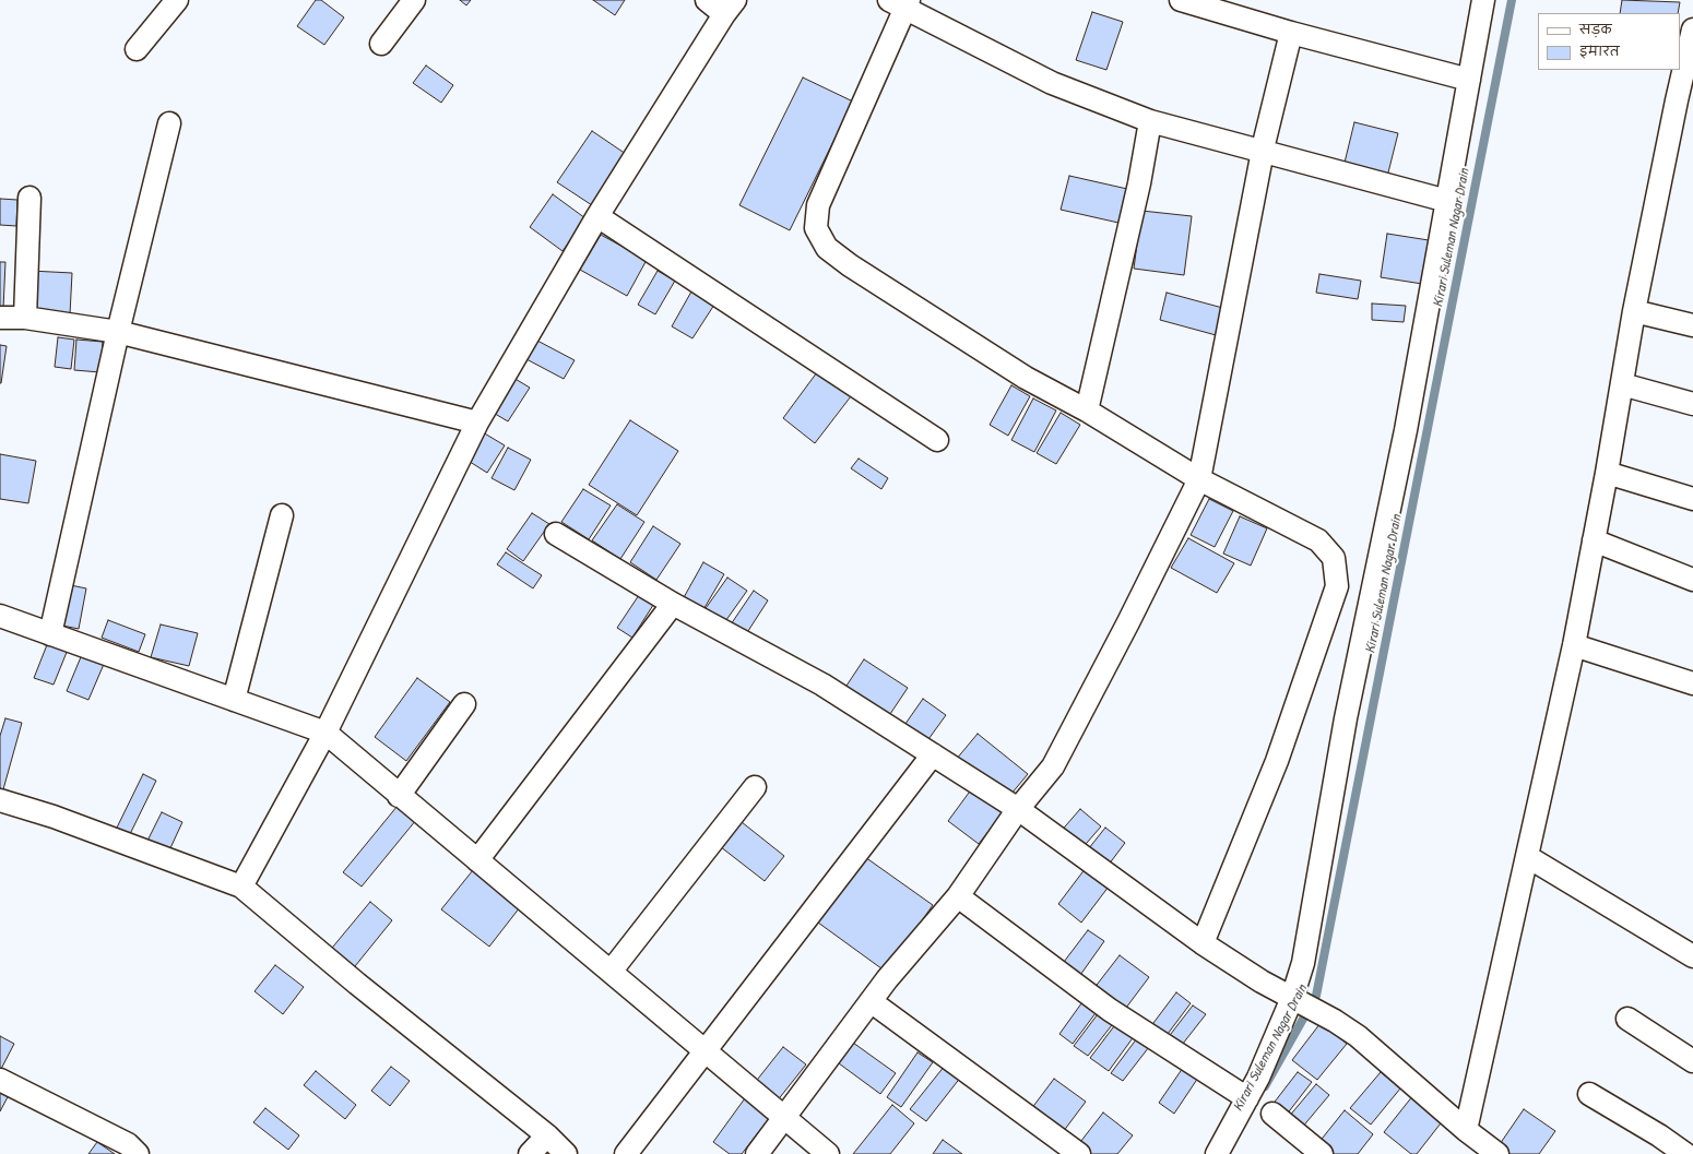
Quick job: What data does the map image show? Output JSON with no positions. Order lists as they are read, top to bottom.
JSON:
{
  "water": ["Kirari Suleman Nagar Drain"],
  "legend": ["सड़क", "इमारत"]
}
